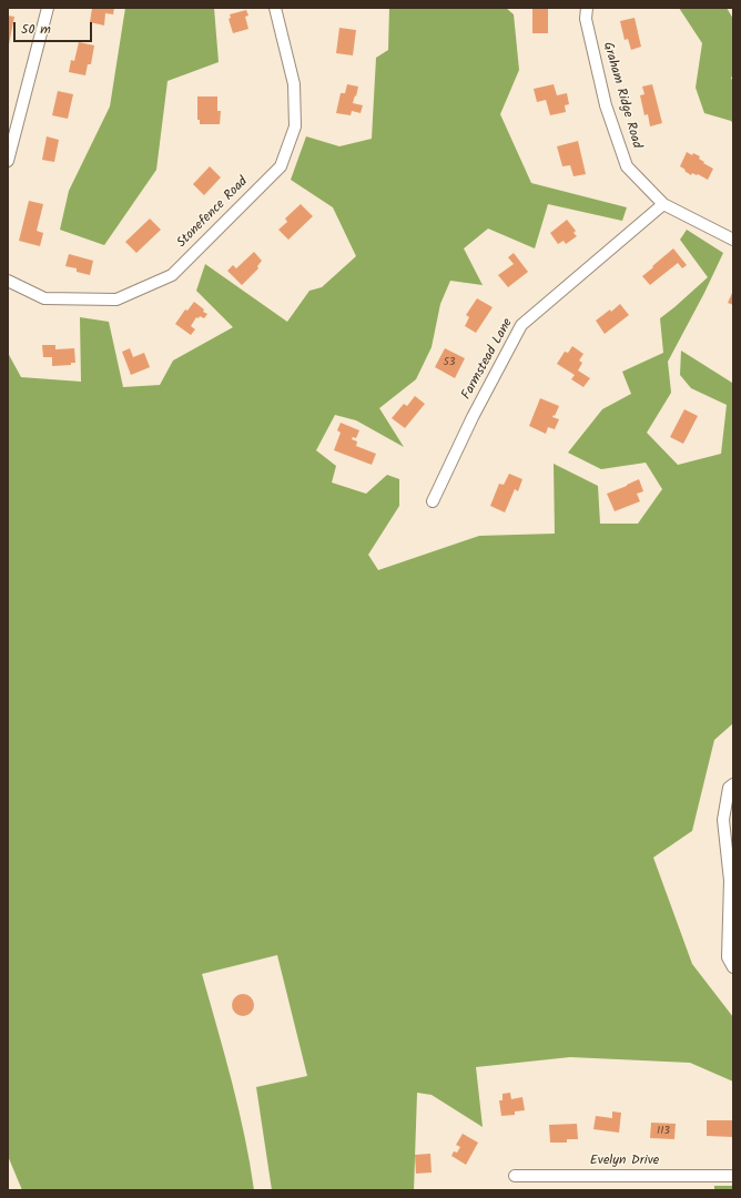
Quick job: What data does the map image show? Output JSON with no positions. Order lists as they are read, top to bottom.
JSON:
{
  "streets": {
    "street": [
      "Graham Ridge Road",
      "Stonefence Road",
      "Farmstead Lane",
      "Evelyn Drive"
    ]
  },
  "crossings": [
    ["Graham Ridge Road", "Farmstead Lane"]
  ],
  "house_numbers": ["53", "113"],
  "scale_bar": "50 m"
}
